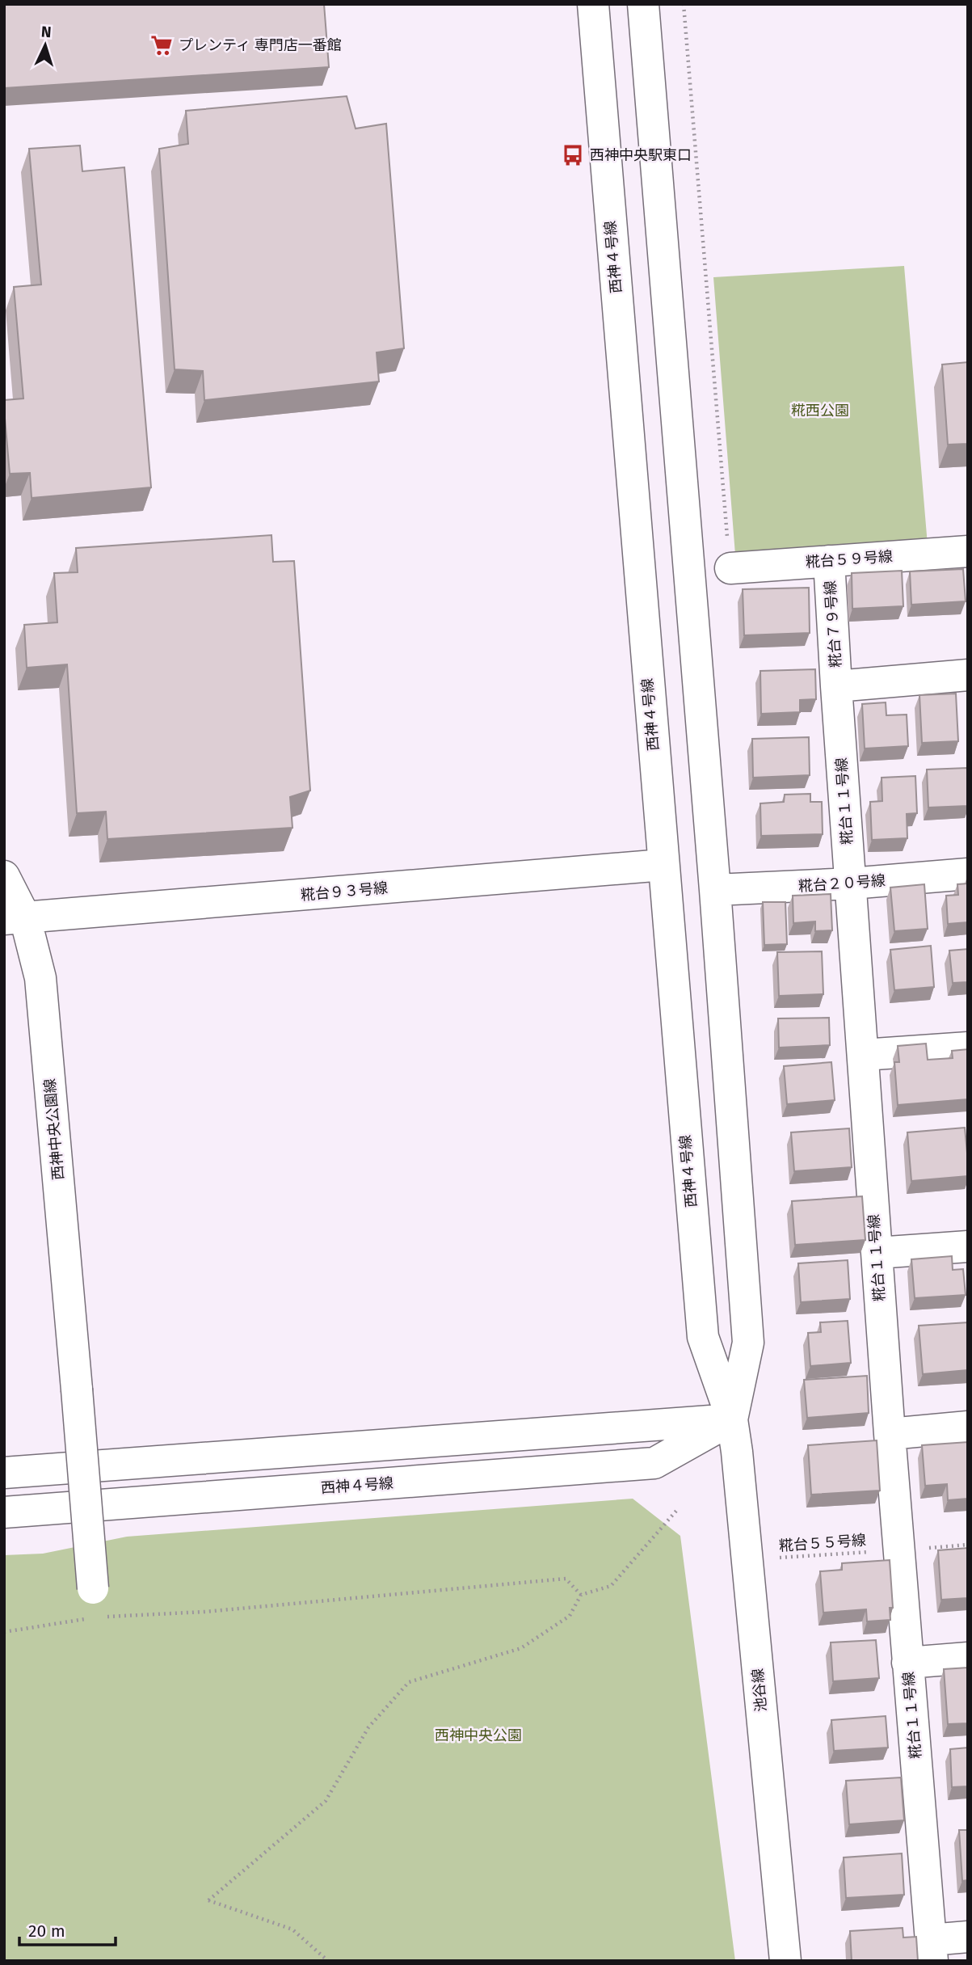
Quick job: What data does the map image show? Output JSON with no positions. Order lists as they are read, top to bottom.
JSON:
{
  "streets": {
    "street": [
      "西神４号線",
      "糀台５９号線",
      "糀台７９号線",
      "糀台１１号線",
      "糀台２０号線",
      "糀台９３号線",
      "西神中央公園線",
      "池谷線"
    ],
    "path": ["糀台５５号線"]
  },
  "crossings": [
    ["西神４号線", "糀台９３号線"],
    ["西神４号線", "池谷線"],
    ["糀台５９号線", "糀台７９号線"],
    ["糀台７９号線", "糀台１１号線"],
    ["糀台１１号線", "糀台２０号線"],
    ["糀台１１号線", "糀台５５号線"],
    ["糀台９３号線", "西神中央公園線"],
    ["糀台５５号線", "池谷線"]
  ],
  "parks": ["糀西公園", "西神中央公園"],
  "places": {
    "supermarket": ["プレンティ 専門店一番館"],
    "bus stop": ["西神中央駅東口"]
  },
  "scale_bar": "20 m",
  "north": "top"
}
